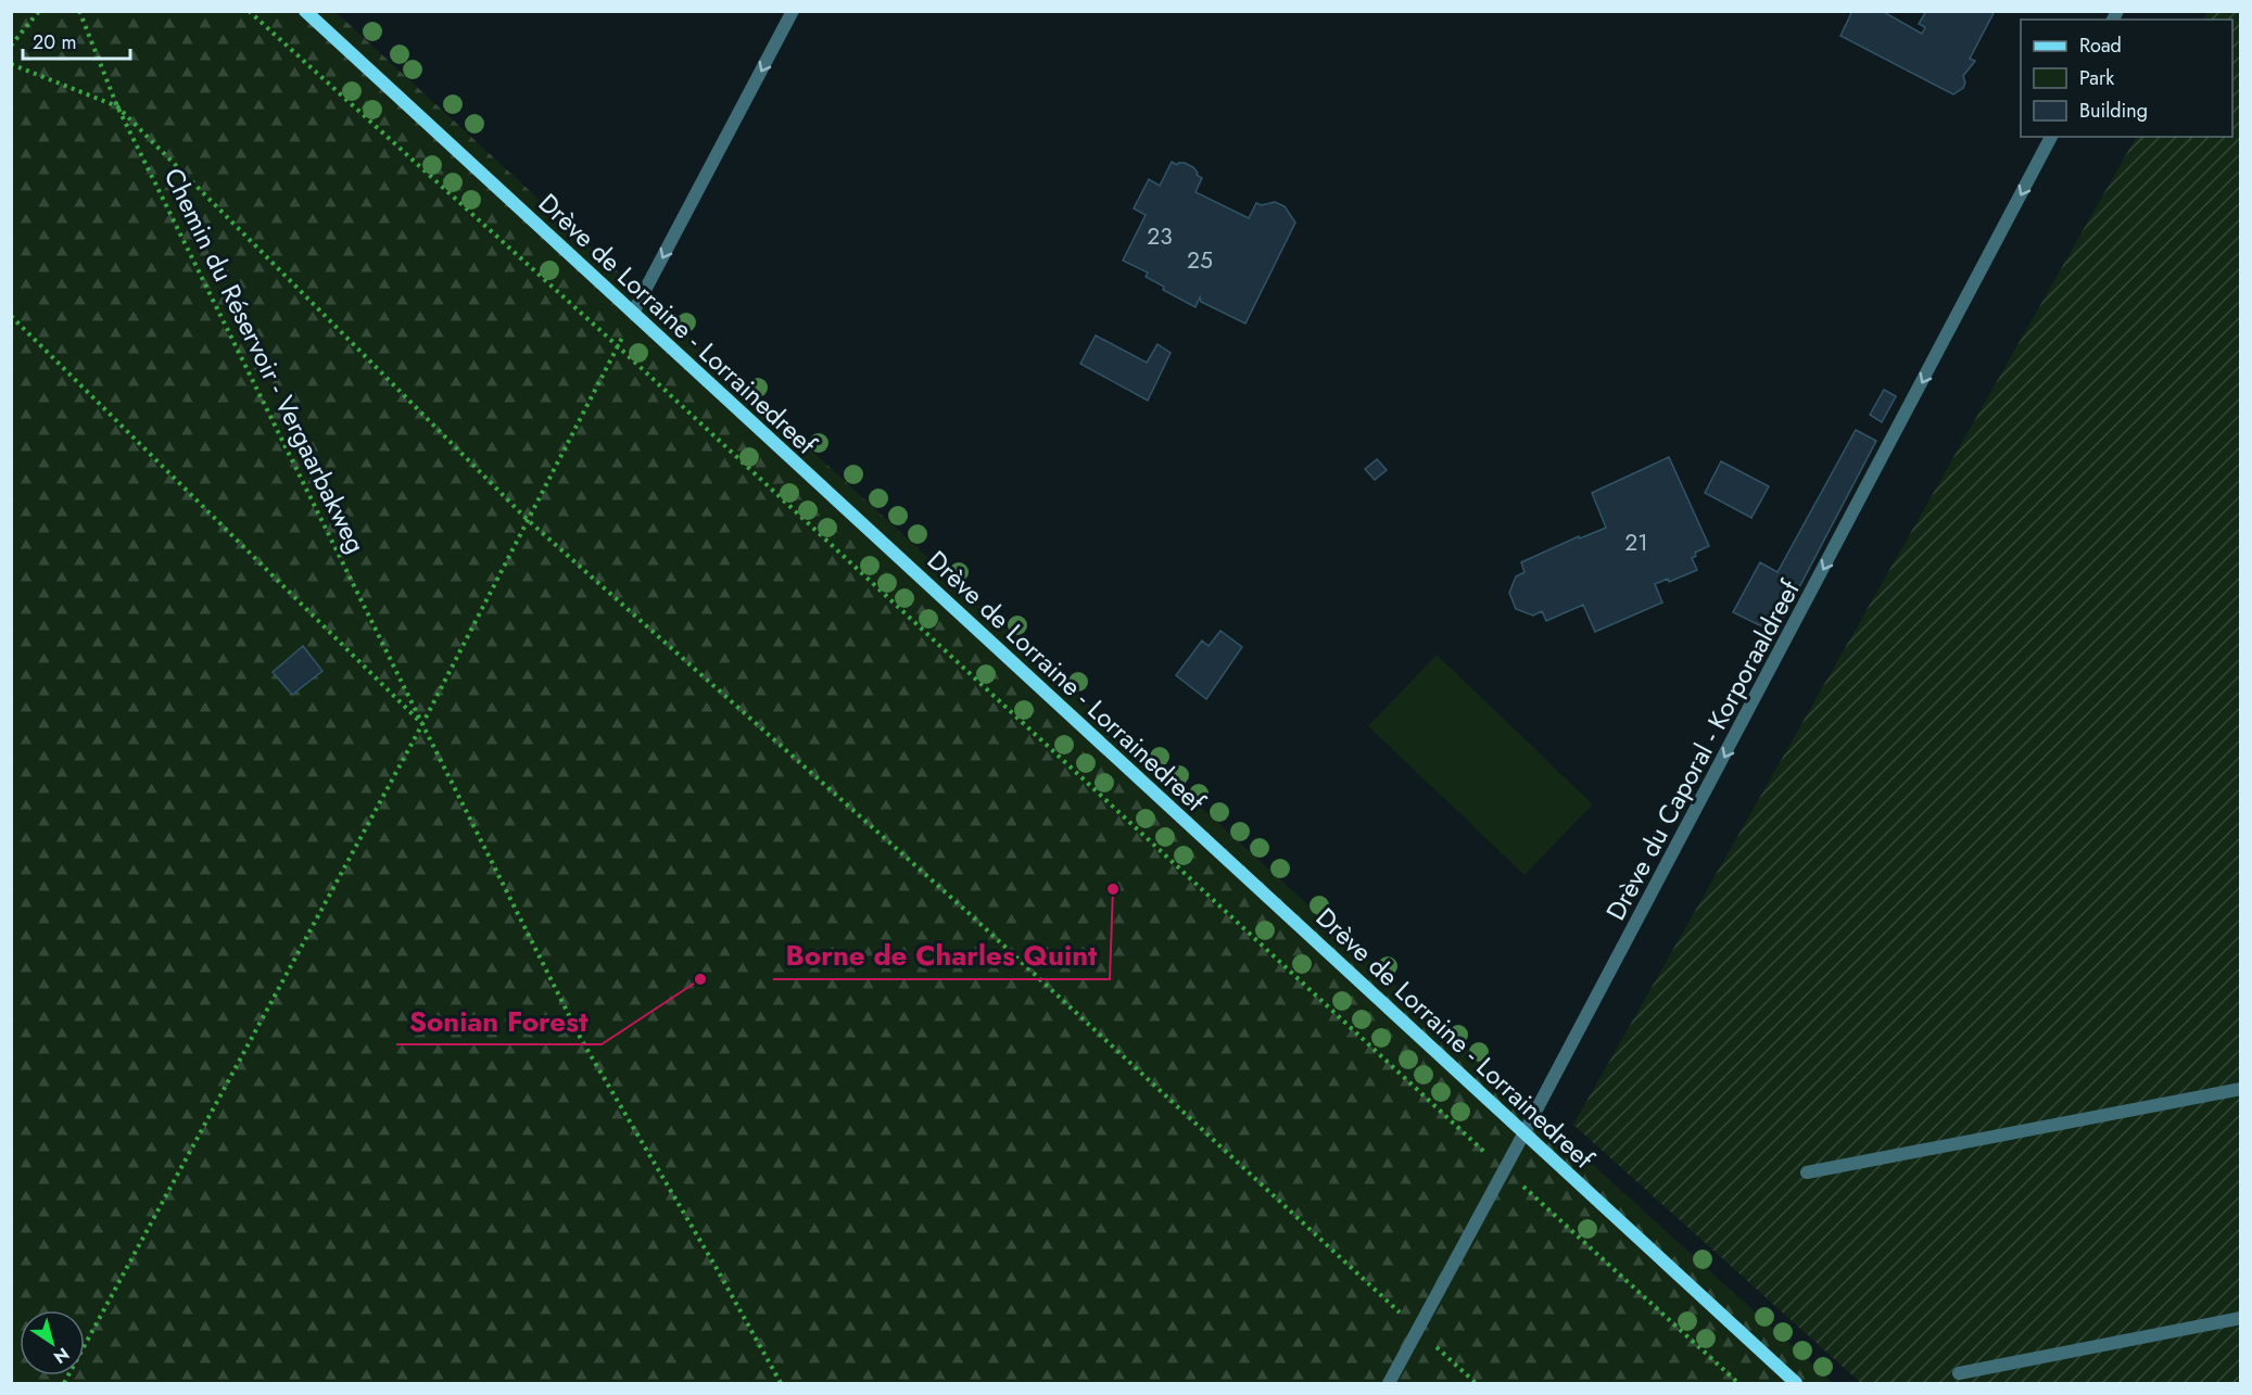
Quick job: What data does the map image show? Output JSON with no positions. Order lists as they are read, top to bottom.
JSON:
{
  "streets": {
    "main road": ["Drève de Lorraine - Lorrainedreef"],
    "street": ["Drève du Caporal - Korporaaldreef"],
    "path": ["Chemin du Réservoir - Vergaarbakweg"]
  },
  "crossings": [
    ["Drève de Lorraine - Lorrainedreef", "Drève du Caporal - Korporaaldreef"]
  ],
  "one_way": ["Drève du Caporal - Korporaaldreef"],
  "places": ["Borne de Charles Quint", "Sonian Forest"],
  "house_numbers": ["23", "25", "21"],
  "legend": ["Road", "Park", "Building"],
  "scale_bar": "20 m",
  "north": "bottom right"
}
